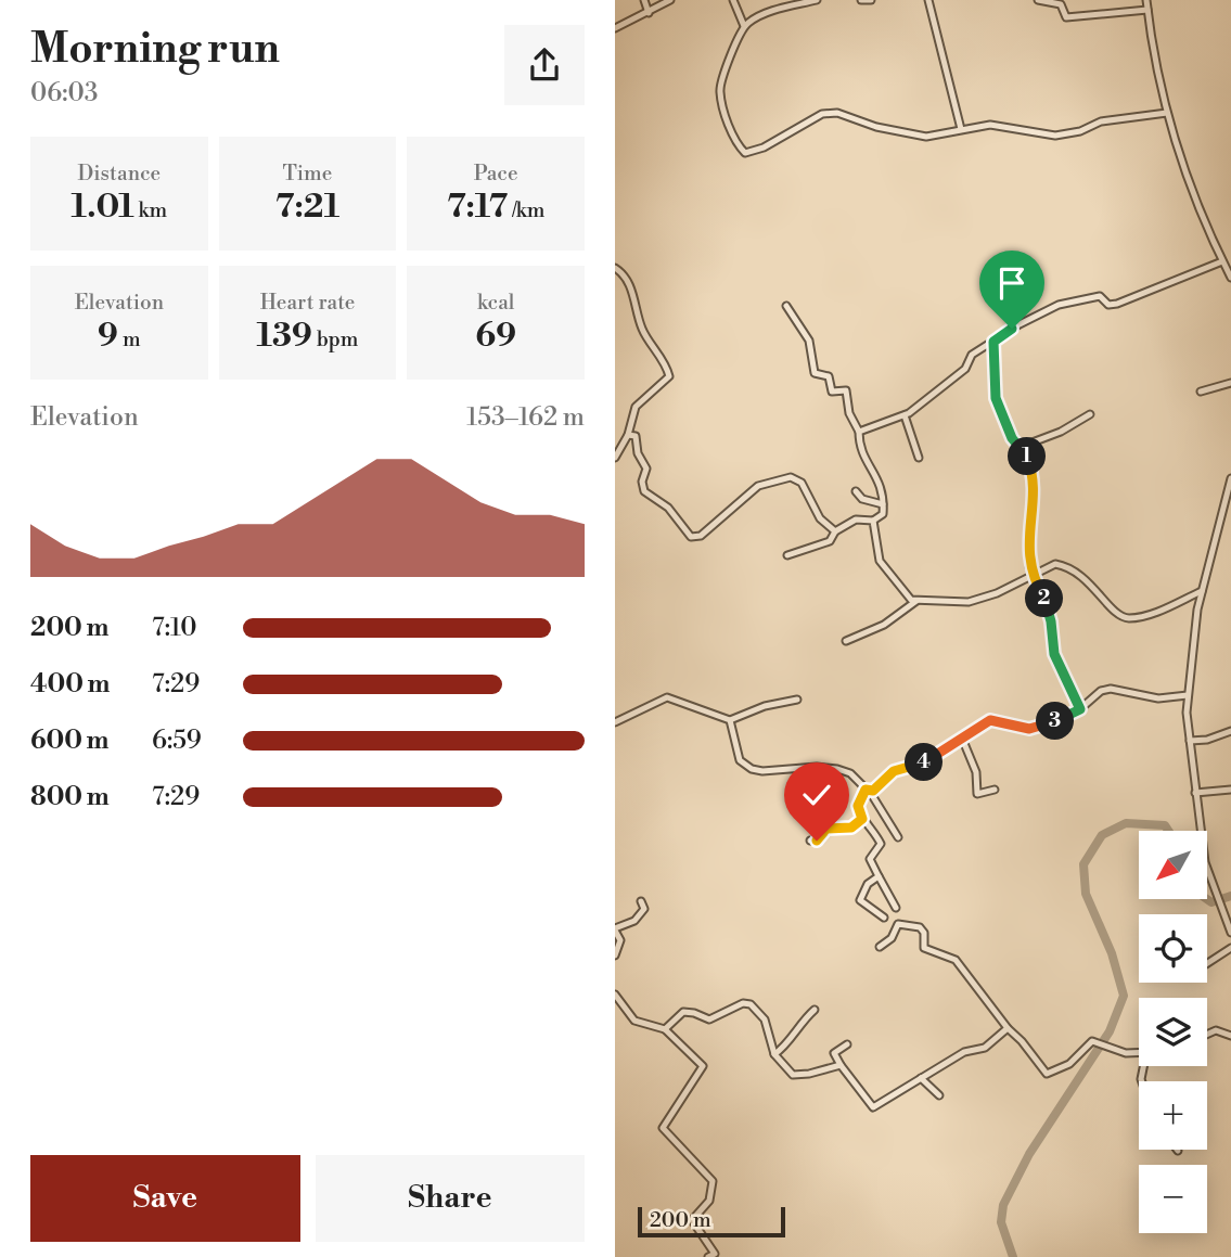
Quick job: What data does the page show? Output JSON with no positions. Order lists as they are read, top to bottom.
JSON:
{
  "scale_bar": "200 m",
  "north": "bottom left",
  "page": {
    "heading": ["Morning run", "06:03"],
    "stats": [
      ["Distance", "1.01 km"],
      ["Time", "7:21"],
      ["Pace", "7:17 /km"],
      ["Elevation", "9 m"],
      ["Heart rate", "139 bpm"],
      ["kcal", "69"]
    ],
    "chart": ["Elevation", "153–162 m"],
    "pins": [
      "1",
      "2",
      "3",
      "4"
    ],
    "list": [
      {
        "name": "200 m",
        "note": "7:10"
      },
      {
        "name": "400 m",
        "note": "7:29"
      },
      {
        "name": "600 m",
        "note": "6:59"
      },
      {
        "name": "800 m",
        "note": "7:29"
      }
    ],
    "map_buttons": ["+", "−"],
    "buttons": ["Save", "Share"],
    "scale": "200 m"
  }
}
